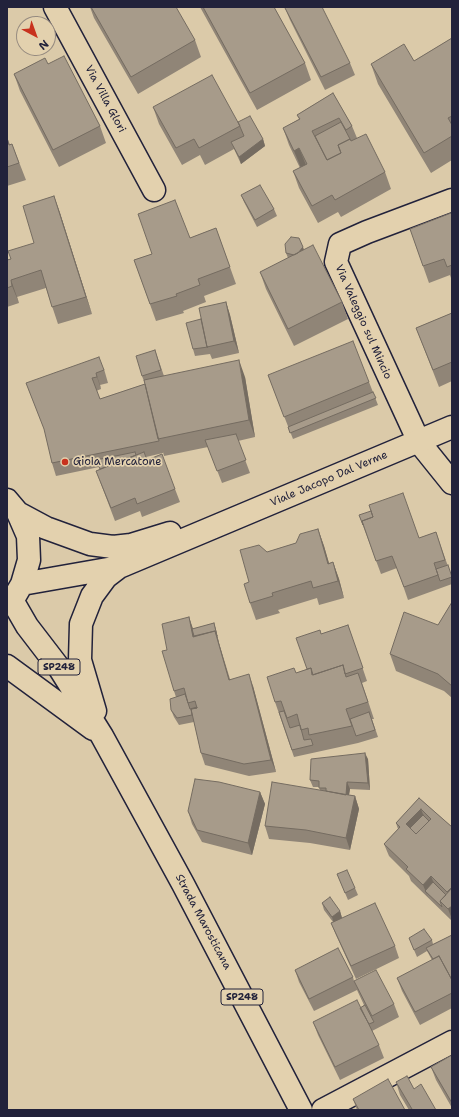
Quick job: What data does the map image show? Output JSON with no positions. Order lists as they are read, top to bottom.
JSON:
{
  "streets": {
    "main road": [
      "Via Villa Glori",
      "Via Valeggio sul Mincio",
      "Viale Jacopo Dal Verme",
      "SP248",
      "Strada Marosticana"
    ]
  },
  "crossings": [
    ["Via Valeggio sul Mincio", "Viale Jacopo Dal Verme"],
    ["Viale Jacopo Dal Verme", "Strada Marosticana"]
  ],
  "places": ["Gioia Mercatone"],
  "north": "bottom right"
}
